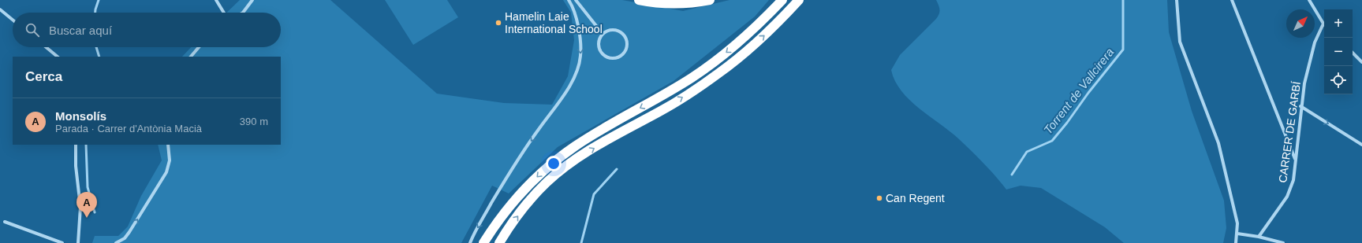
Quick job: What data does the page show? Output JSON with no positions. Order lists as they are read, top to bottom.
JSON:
{
  "streets": {
    "street": ["CARRER DE GARBÍ"]
  },
  "water": ["Torrent de Vallcirera"],
  "places": ["Hamelin Laie International School", "Can Regent"],
  "north": "top right",
  "page": {
    "map_buttons": ["+", "−"],
    "search": "Buscar aquí",
    "heading": "Cerca",
    "list": [
      {
        "mark": "A",
        "name": "Monsolís",
        "note": "Parada · Carrer d'Antònia Macià",
        "value": "390 m"
      }
    ],
    "pins": "A"
  }
}
